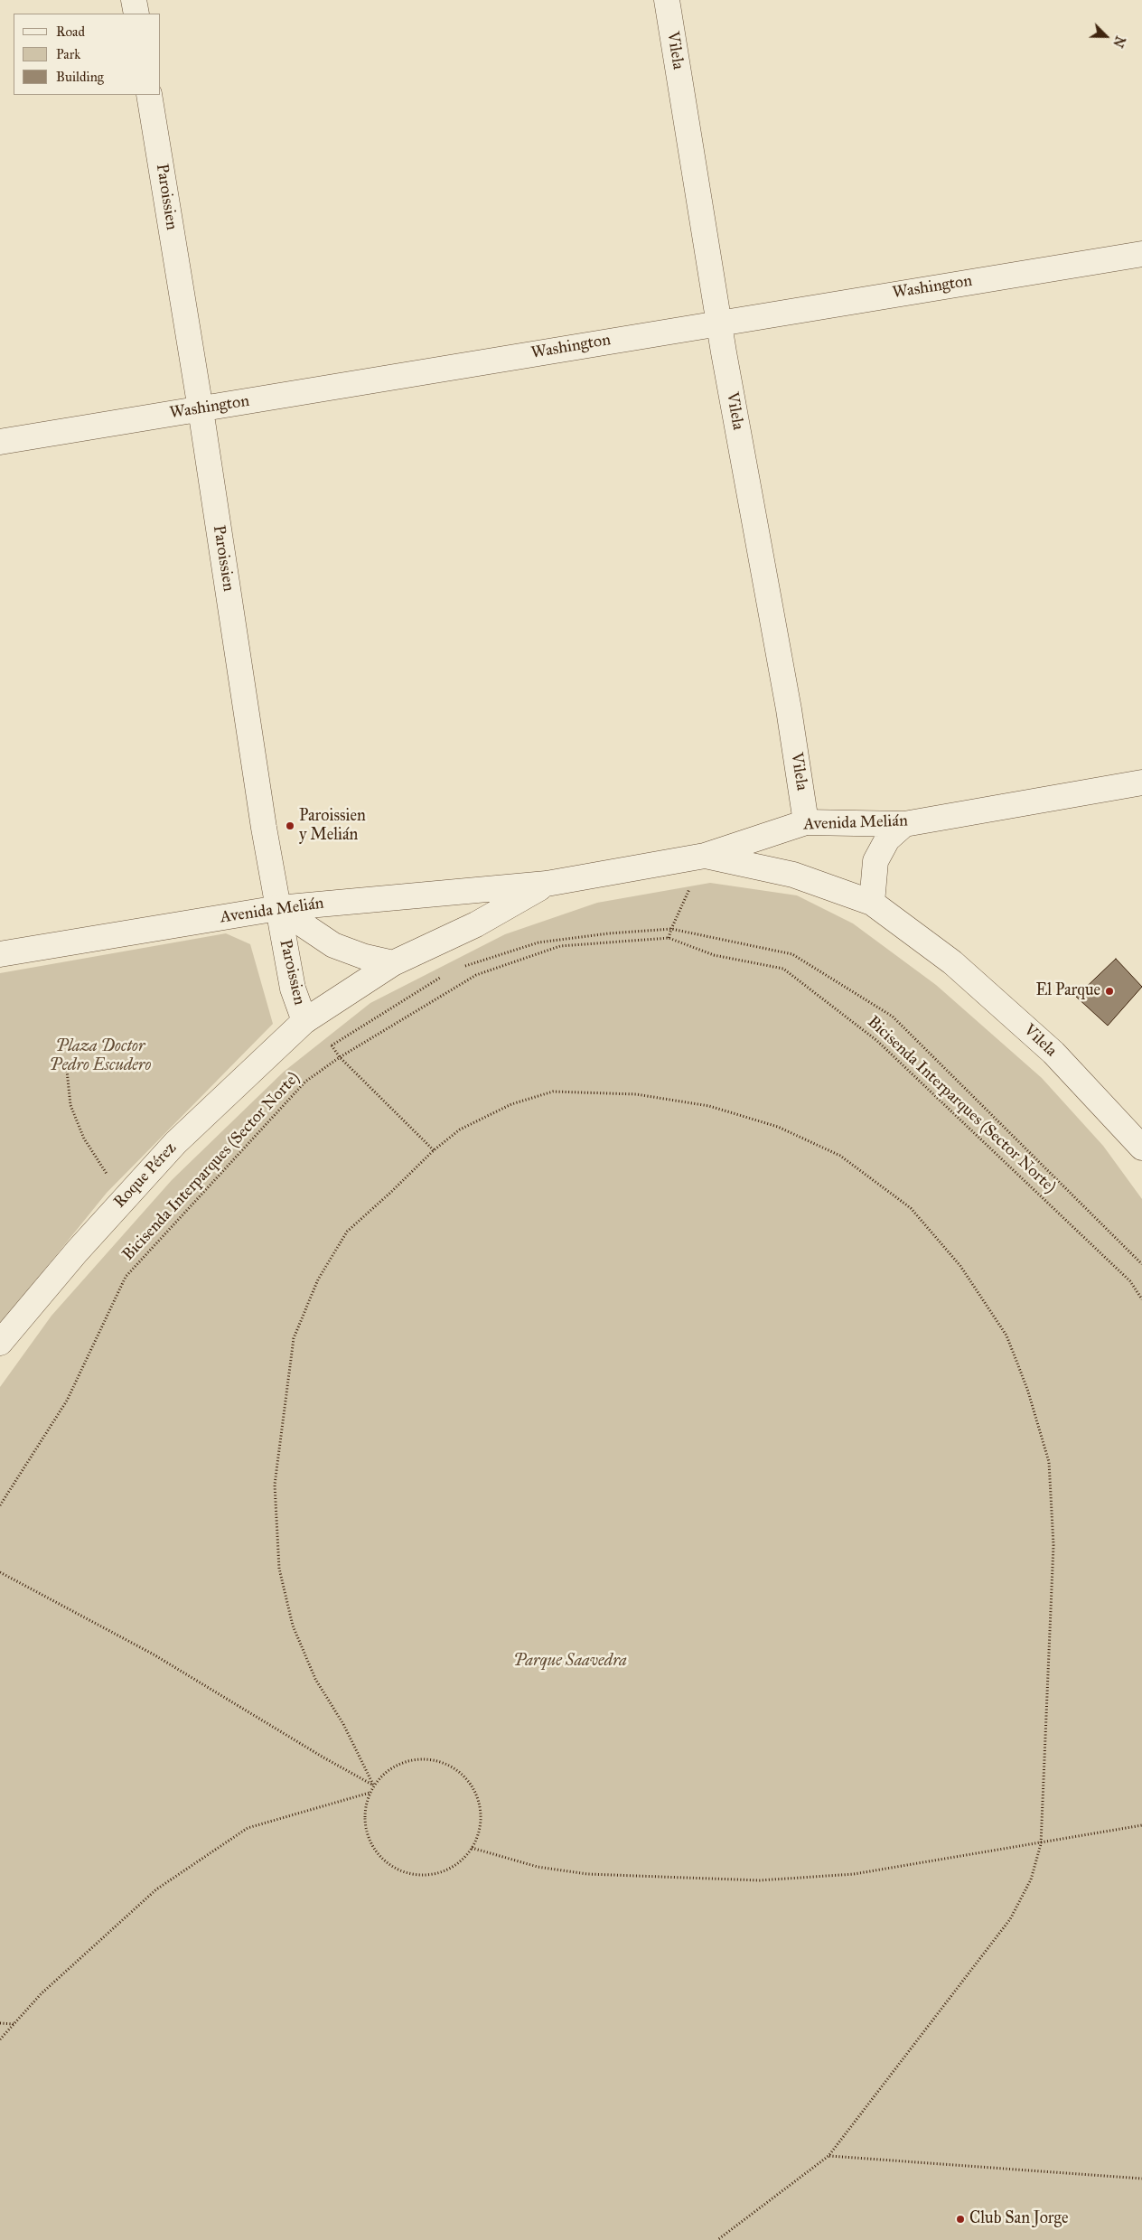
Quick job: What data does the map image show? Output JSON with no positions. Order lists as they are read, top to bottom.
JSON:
{
  "streets": {
    "street": [
      "Vilela",
      "Paroissien",
      "Washington",
      "Avenida Melián",
      "Roque Pérez"
    ],
    "path": ["Bicisenda Interparques (Sector Norte)"]
  },
  "crossings": [
    ["Vilela", "Washington"],
    ["Vilela", "Avenida Melián"],
    ["Paroissien", "Washington"],
    ["Paroissien", "Avenida Melián"],
    ["Paroissien", "Roque Pérez"],
    ["Avenida Melián", "Roque Pérez"]
  ],
  "parks": ["Plaza Doctor Pedro Escudero", "Parque Saavedra"],
  "places": ["Paroissien y Melián", "El Parque", "Club San Jorge"],
  "legend": ["Road", "Park", "Building"],
  "north": "bottom right"
}
